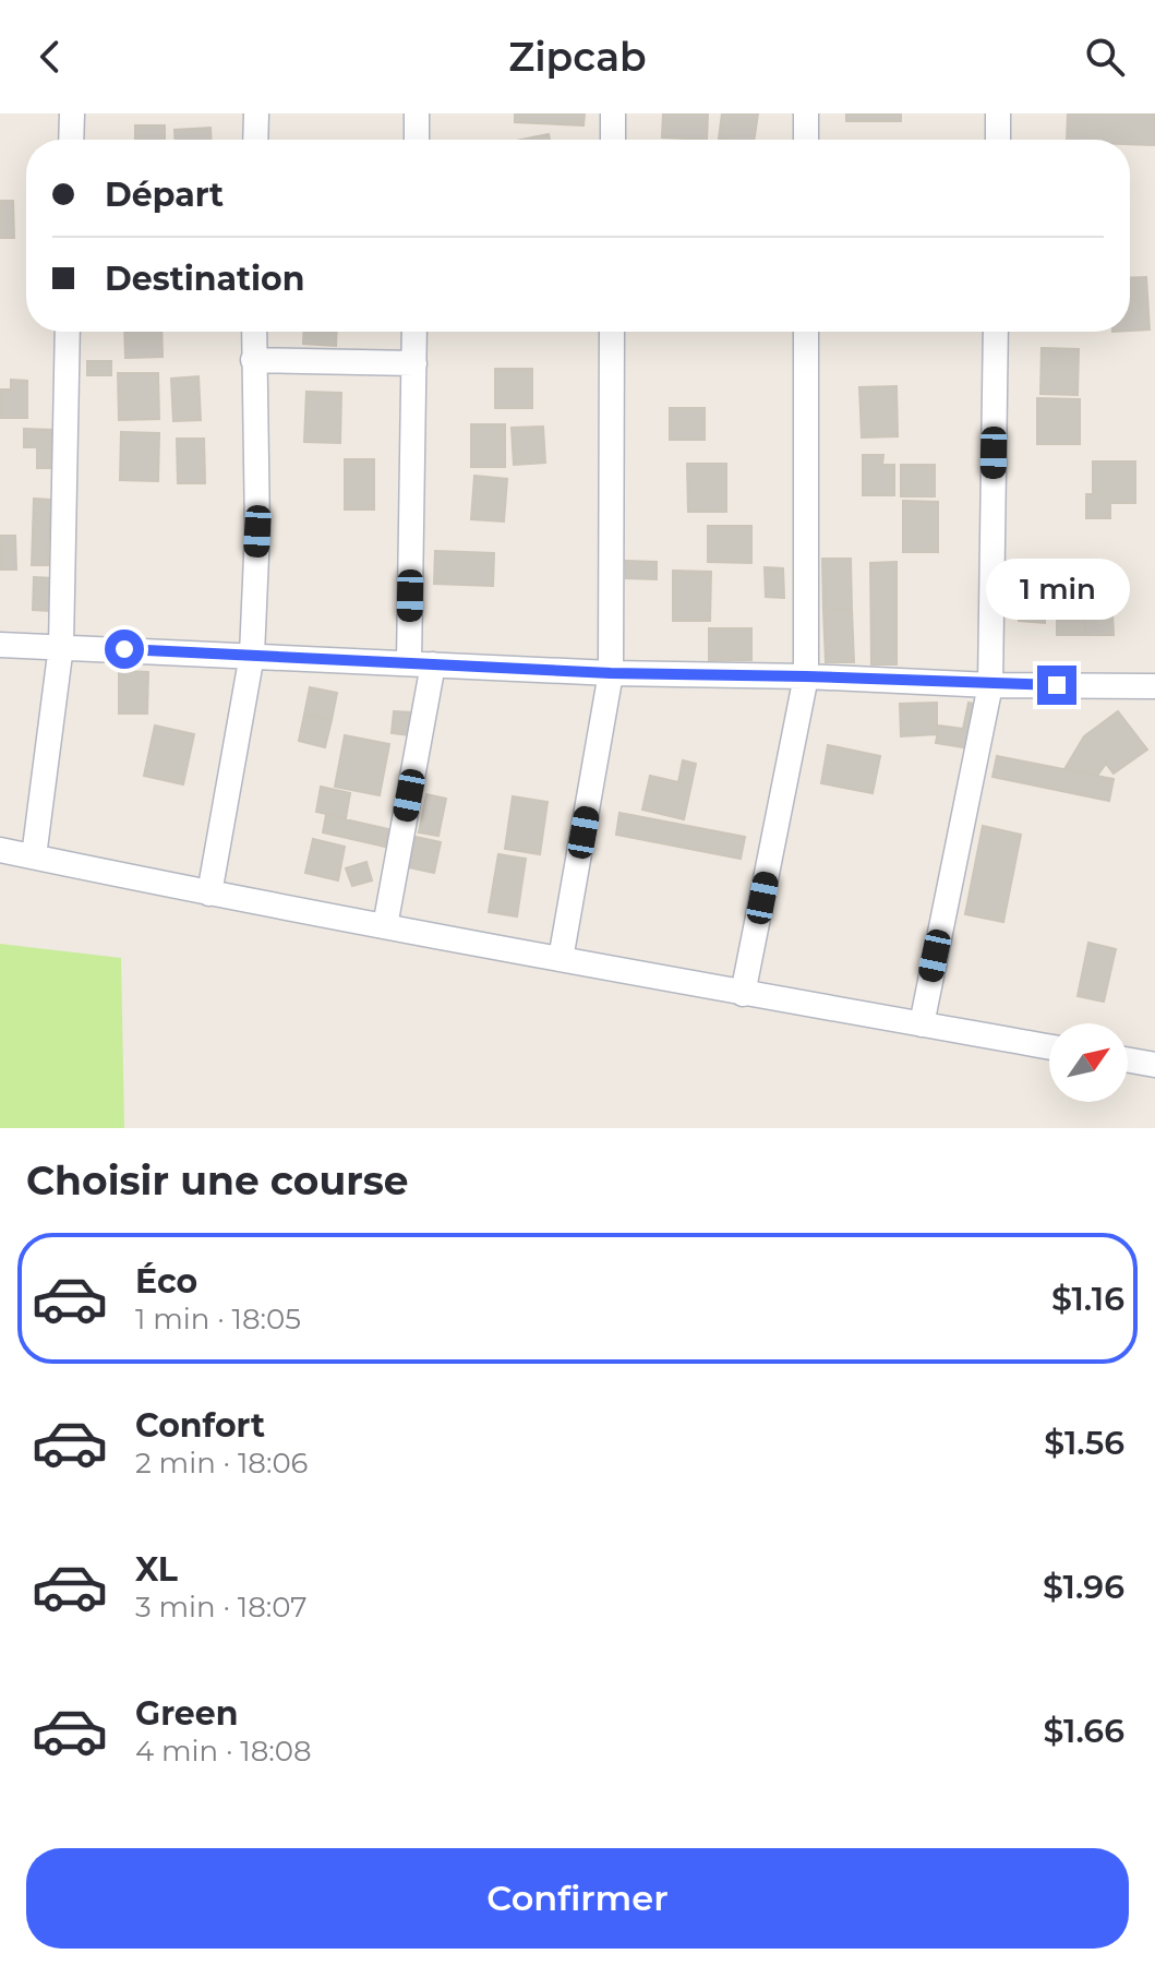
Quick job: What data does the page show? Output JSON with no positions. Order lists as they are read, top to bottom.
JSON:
{
  "north": "top right",
  "page": {
    "header": "Zipcab",
    "banner": ["Départ", "Destination"],
    "bubble": "1 min",
    "heading": "Choisir une course",
    "list": [
      {
        "name": "Éco",
        "note": "1 min · 18:05",
        "value": "$1.16"
      },
      {
        "name": "Confort",
        "note": "2 min · 18:06",
        "value": "$1.56"
      },
      {
        "name": "XL",
        "note": "3 min · 18:07",
        "value": "$1.96"
      },
      {
        "name": "Green",
        "note": "4 min · 18:08",
        "value": "$1.66"
      }
    ],
    "buttons": "Confirmer"
  }
}
